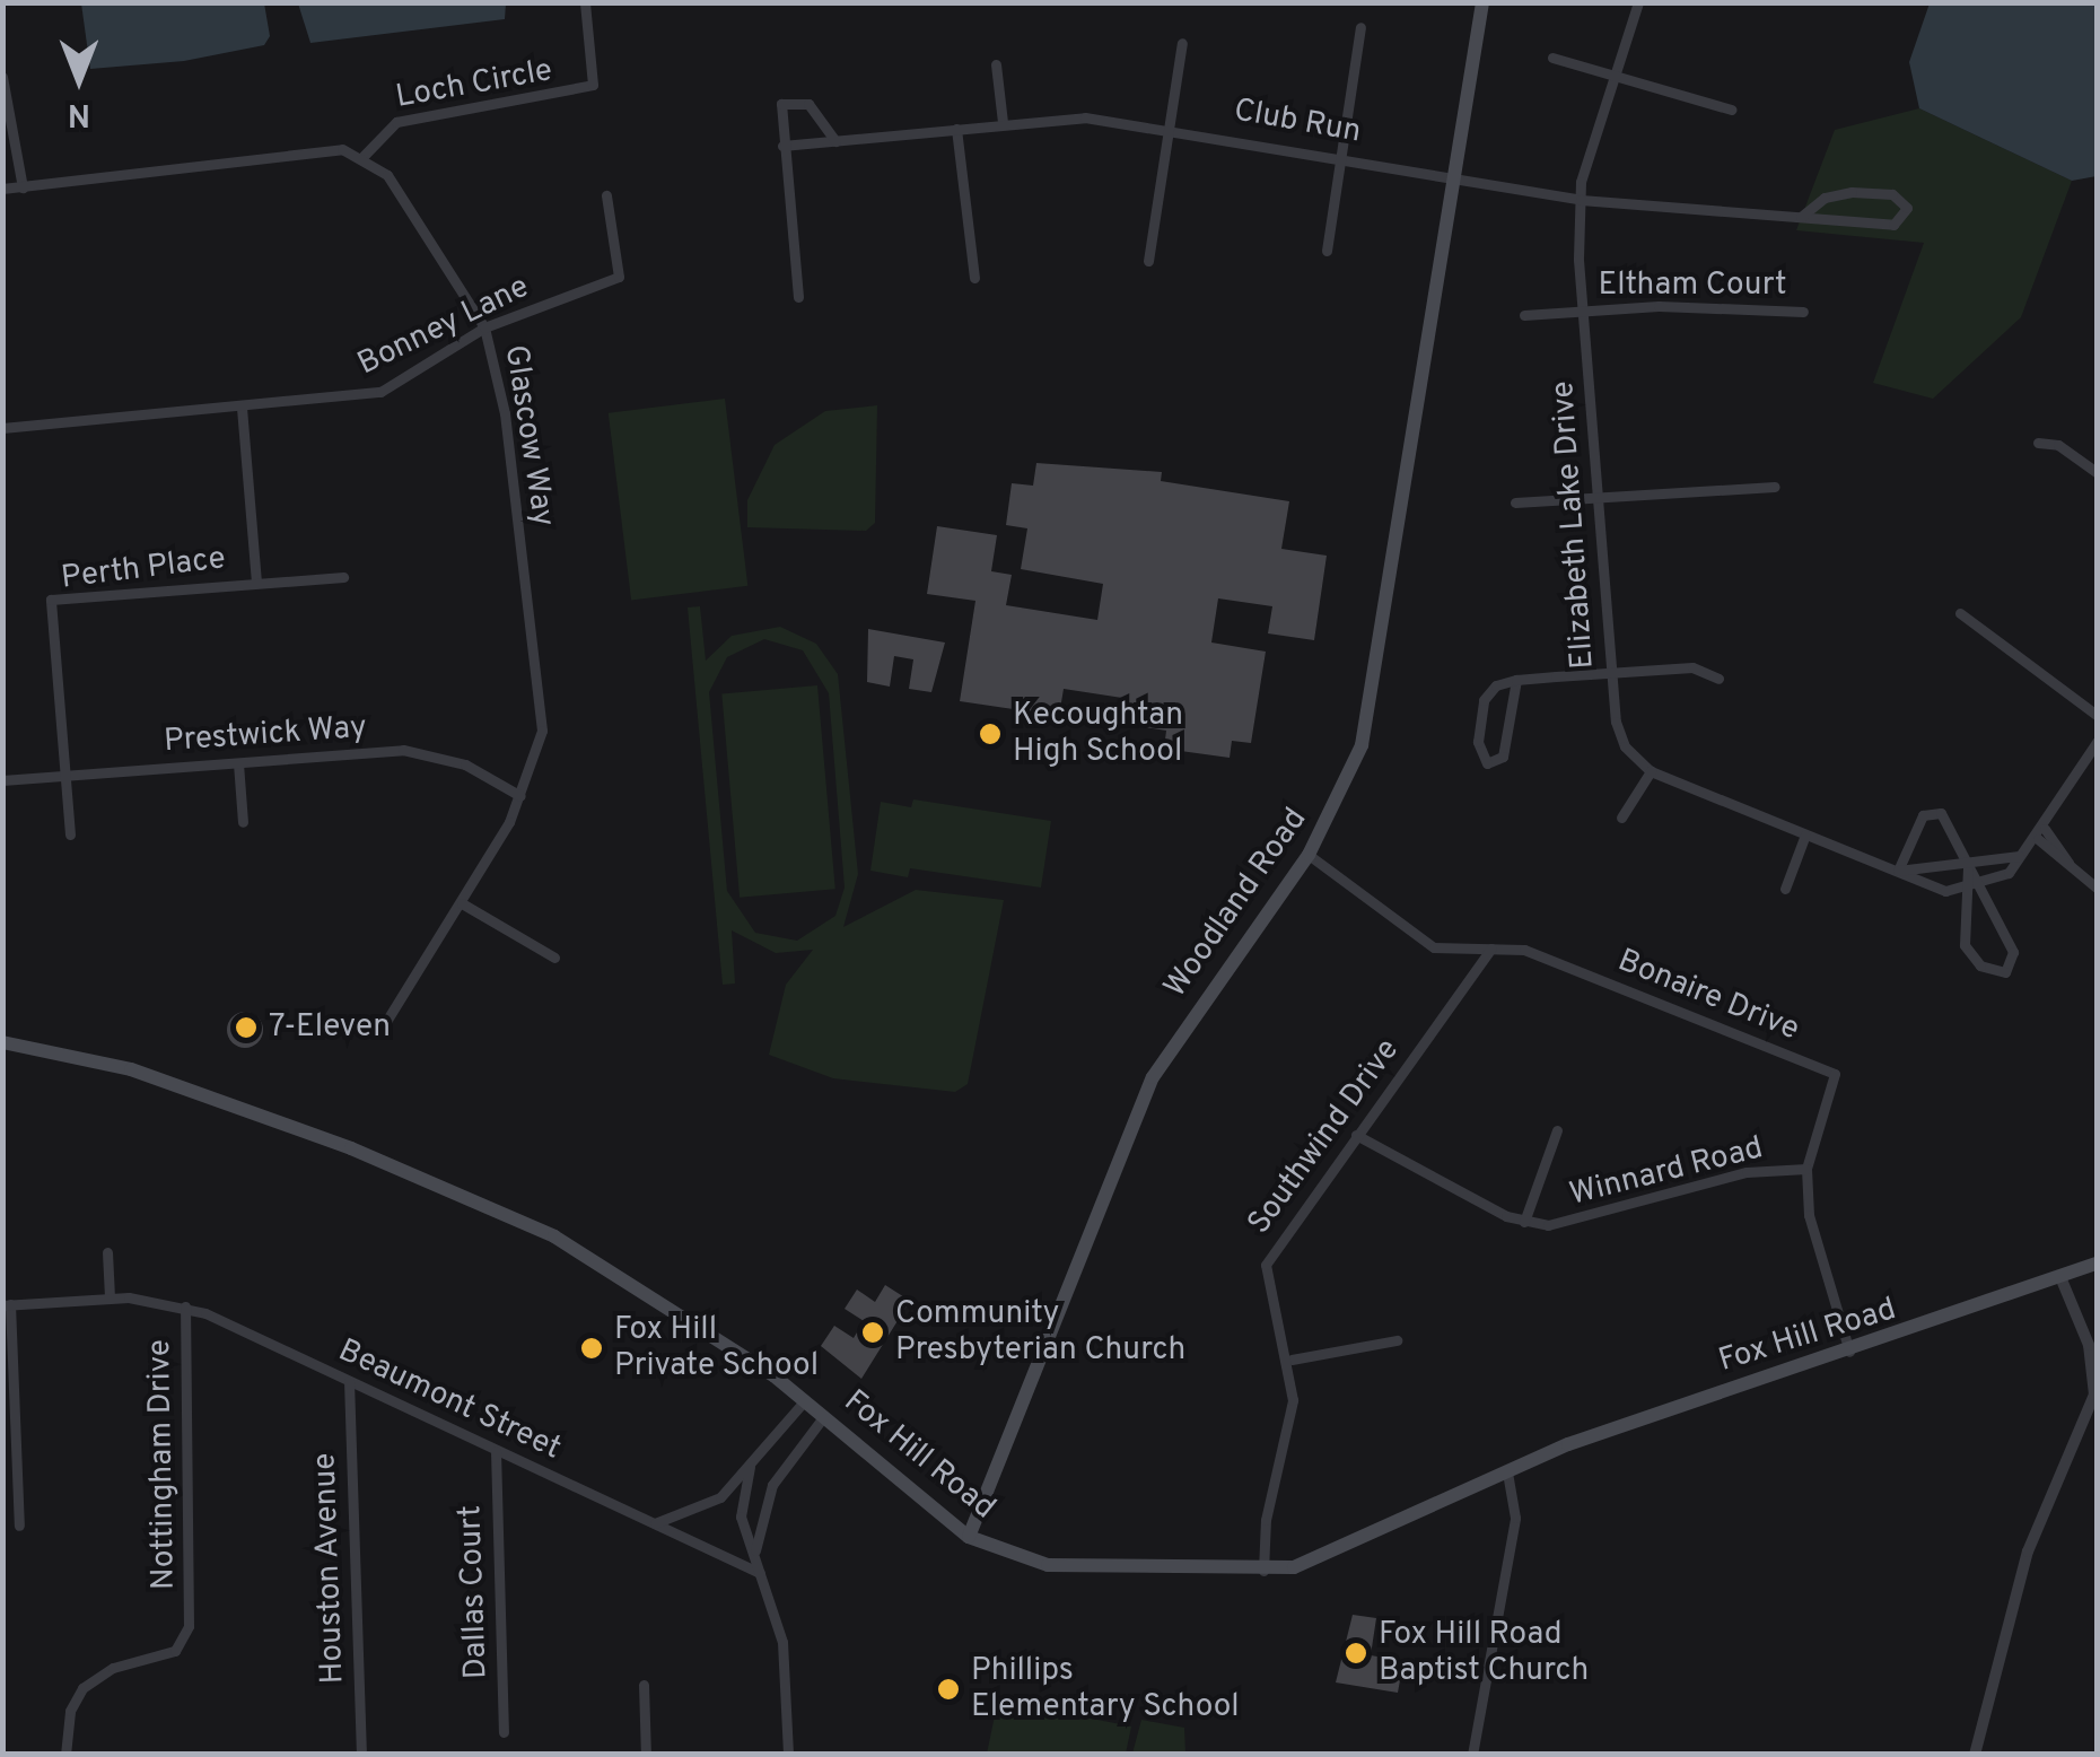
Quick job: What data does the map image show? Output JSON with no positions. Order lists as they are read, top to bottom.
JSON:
{
  "streets": {
    "main road": ["Woodland Road", "Fox Hill Road"],
    "street": [
      "Loch Circle",
      "Club Run",
      "Eltham Court",
      "Bonney Lane",
      "Glascow Way",
      "Elizabeth Lake Drive",
      "Perth Place",
      "Prestwick Way",
      "Bonaire Drive",
      "Southwind Drive",
      "Winnard Road",
      "Beaumont Street",
      "Nottingham Drive",
      "Houston Avenue",
      "Dallas Court"
    ]
  },
  "crossings": [
    ["Loch Circle", "Glascow Way"],
    ["Club Run", "Elizabeth Lake Drive"],
    ["Club Run", "Woodland Road"],
    ["Eltham Court", "Elizabeth Lake Drive"],
    ["Bonney Lane", "Glascow Way"],
    ["Glascow Way", "Prestwick Way"],
    ["Perth Place", "Prestwick Way"],
    ["Woodland Road", "Bonaire Drive"],
    ["Woodland Road", "Fox Hill Road"],
    ["Bonaire Drive", "Southwind Drive"],
    ["Bonaire Drive", "Winnard Road"],
    ["Bonaire Drive", "Fox Hill Road"],
    ["Southwind Drive", "Winnard Road"],
    ["Southwind Drive", "Fox Hill Road"],
    ["Beaumont Street", "Nottingham Drive"],
    ["Beaumont Street", "Houston Avenue"],
    ["Beaumont Street", "Dallas Court"]
  ],
  "places": [
    "Kecoughtan High School",
    "7-Eleven",
    "Community Presbyterian Church",
    "Fox Hill Private School",
    "Fox Hill Road Baptist Church",
    "Phillips Elementary School"
  ],
  "north": "bottom"
}
